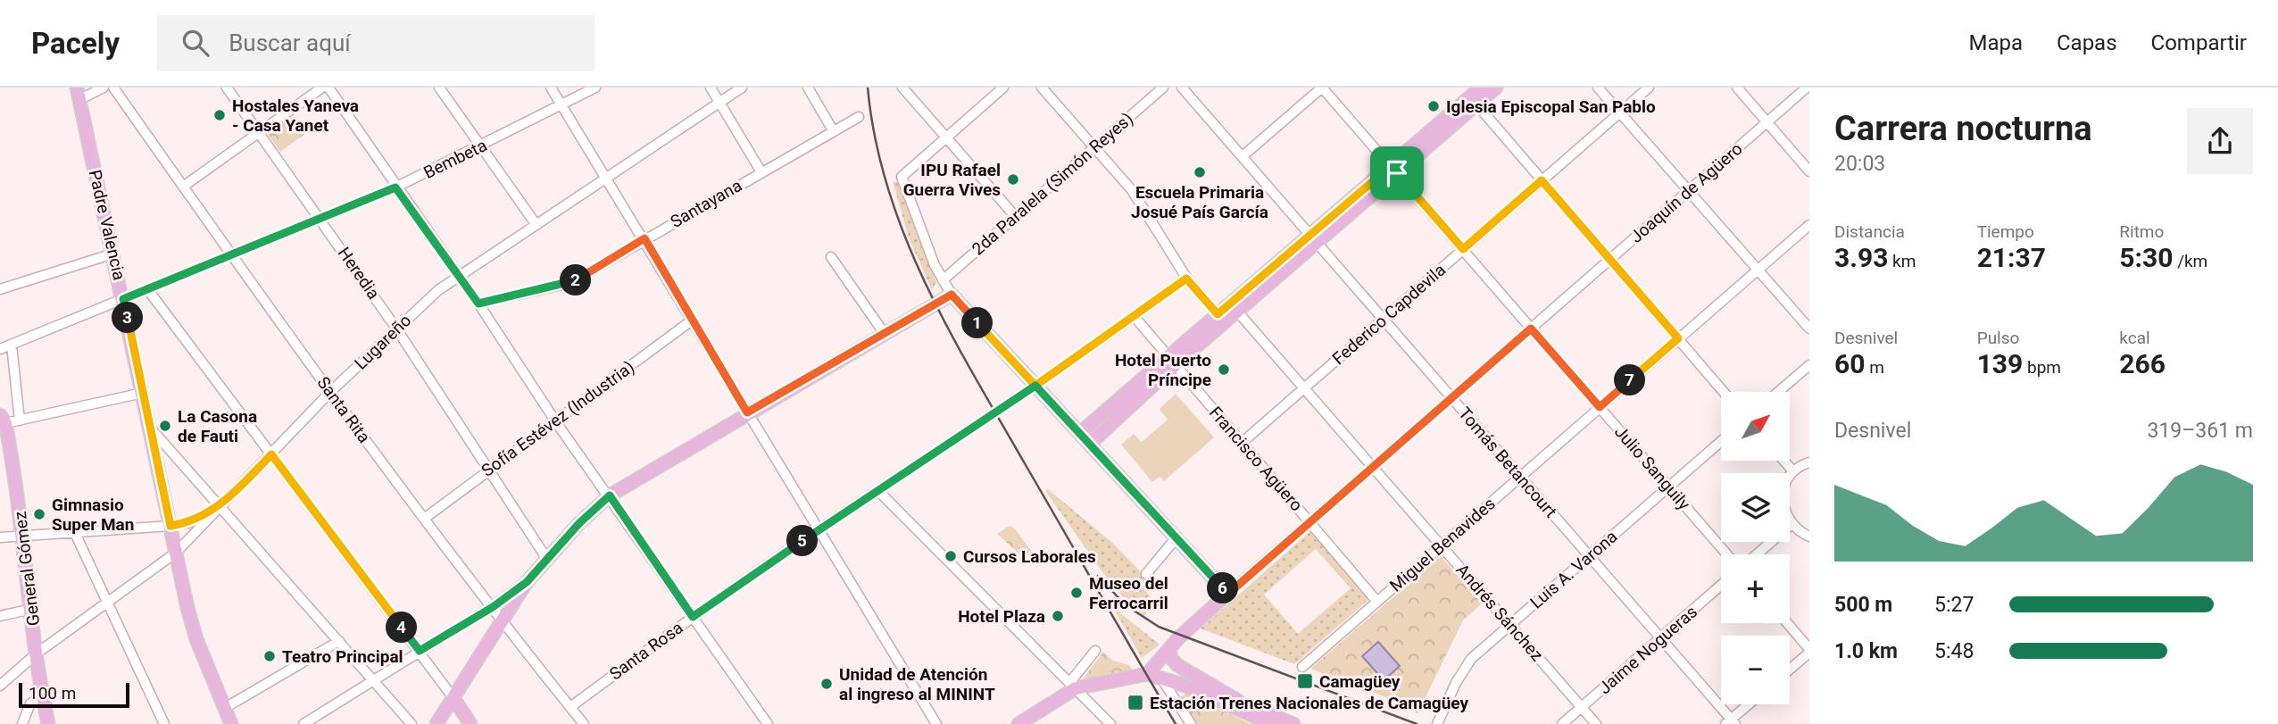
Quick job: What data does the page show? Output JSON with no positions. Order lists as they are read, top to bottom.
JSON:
{
  "streets": {
    "main road": ["Joaquín de Agüero", "Padre Valencia", "General Gómez"],
    "street": [
      "Bembeta",
      "2da Paralela (Simón Reyes)",
      "Santayana",
      "Heredia",
      "Federico Capdevila",
      "Lugareño",
      "Santa Rita",
      "Sofía Estévez (Industria)",
      "Francisco Agüero",
      "Tomás Betancourt",
      "Julio Sanguily",
      "Miguel Benavides",
      "Luis A. Varona",
      "Andrés Sánchez",
      "Jaime Nogueras",
      "Santa Rosa"
    ]
  },
  "crossings": [
    ["Bembeta", "Padre Valencia"],
    ["Bembeta", "Heredia"],
    ["Bembeta", "Santa Rita"],
    ["Joaquín de Agüero", "Francisco Agüero"],
    ["Joaquín de Agüero", "Tomás Betancourt"],
    ["Joaquín de Agüero", "Julio Sanguily"],
    ["Joaquín de Agüero", "Andrés Sánchez"],
    ["Padre Valencia", "Lugareño"],
    ["Heredia", "Lugareño"],
    ["Heredia", "Sofía Estévez (Industria)"],
    ["Federico Capdevila", "Francisco Agüero"],
    ["Federico Capdevila", "Tomás Betancourt"],
    ["Federico Capdevila", "Julio Sanguily"],
    ["Federico Capdevila", "Andrés Sánchez"],
    ["Lugareño", "Santa Rita"],
    ["Lugareño", "General Gómez"],
    ["Santa Rita", "Sofía Estévez (Industria)"],
    ["Santa Rita", "Santa Rosa"],
    ["Francisco Agüero", "Miguel Benavides"],
    ["Francisco Agüero", "Santa Rosa"],
    ["Tomás Betancourt", "Miguel Benavides"],
    ["Tomás Betancourt", "Luis A. Varona"],
    ["Tomás Betancourt", "Jaime Nogueras"],
    ["Julio Sanguily", "Miguel Benavides"],
    ["Julio Sanguily", "Luis A. Varona"],
    ["Miguel Benavides", "Andrés Sánchez"],
    ["Luis A. Varona", "Andrés Sánchez"],
    ["Andrés Sánchez", "Jaime Nogueras"]
  ],
  "places": {
    "other": [
      "Iglesia Episcopal San Pablo",
      "Hostales Yaneva - Casa Yanet",
      "Escuela Primaria Josué País García",
      "IPU Rafael Guerra Vives",
      "Hotel Puerto Príncipe",
      "La Casona de Fauti",
      "Gimnasio Super Man",
      "Cursos Laborales",
      "Museo del Ferrocarril",
      "Hotel Plaza",
      "Teatro Principal",
      "Unidad de Atención al ingreso al MININT"
    ],
    "transit": ["Camagüey", "Estación Trenes Nacionales de Camagüey"]
  },
  "scale_bar": "100 m",
  "north": "top right",
  "page": {
    "header": "Pacely",
    "search": "Buscar aquí",
    "nav": ["Mapa", "Capas", "Compartir"],
    "heading": ["Carrera nocturna", "20:03"],
    "stats": [
      ["Distancia", "3.93 km"],
      ["Tiempo", "21:37"],
      ["Ritmo", "5:30 /km"],
      ["Desnivel", "60 m"],
      ["Pulso", "139 bpm"],
      ["kcal", "266"]
    ],
    "pins": [
      "2",
      "3",
      "1",
      "7",
      "5",
      "6",
      "4"
    ],
    "map_buttons": ["+", "−"],
    "chart": ["Desnivel", "319–361 m"],
    "list": [
      {
        "name": "500 m",
        "note": "5:27"
      },
      {
        "name": "1.0 km",
        "note": "5:48"
      }
    ],
    "scale": "100 m"
  }
}
